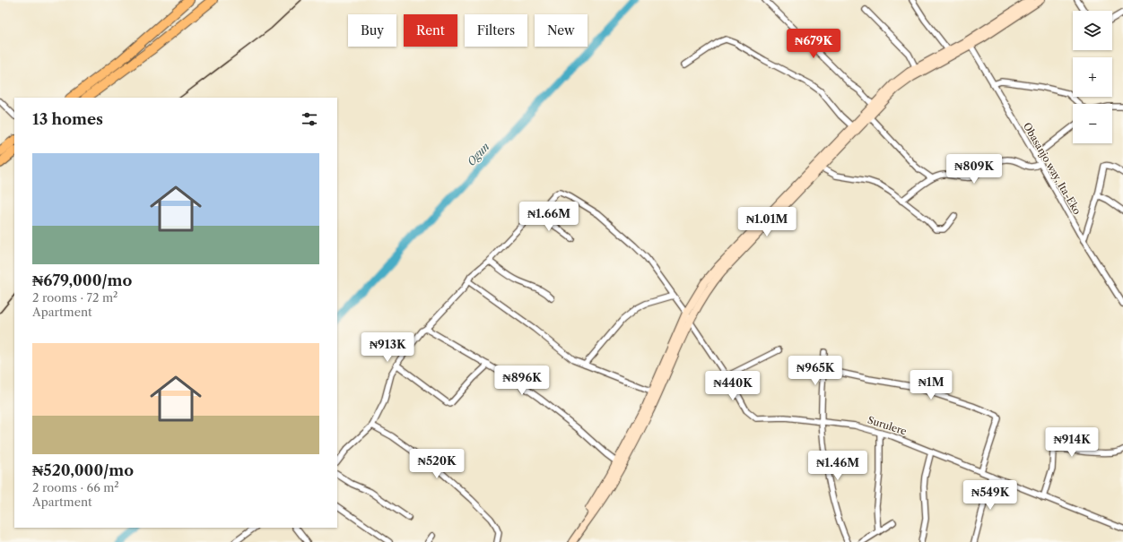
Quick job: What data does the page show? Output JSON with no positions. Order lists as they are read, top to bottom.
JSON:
{
  "streets": {
    "street": ["Obasanjo way, Ita-Eko", "Surulere"]
  },
  "water": ["Ogun"],
  "page": {
    "map_buttons": ["+", "−"],
    "chip": [
      "Buy",
      "Rent",
      "Filters",
      "New"
    ],
    "price": [
      "₦679K",
      "₦809K",
      "₦1.66M",
      "₦1.01M",
      "₦913K",
      "₦965K",
      "₦896K",
      "₦1M",
      "₦440K",
      "₦914K",
      "₦520K",
      "₦1.46M",
      "₦549K"
    ],
    "heading": "13 homes",
    "list": [
      {
        "name": "₦679,000/mo",
        "note": "2 rooms · 72 m² · Apartment"
      },
      {
        "name": "₦520,000/mo",
        "note": "2 rooms · 66 m² · Apartment"
      }
    ]
  }
}
